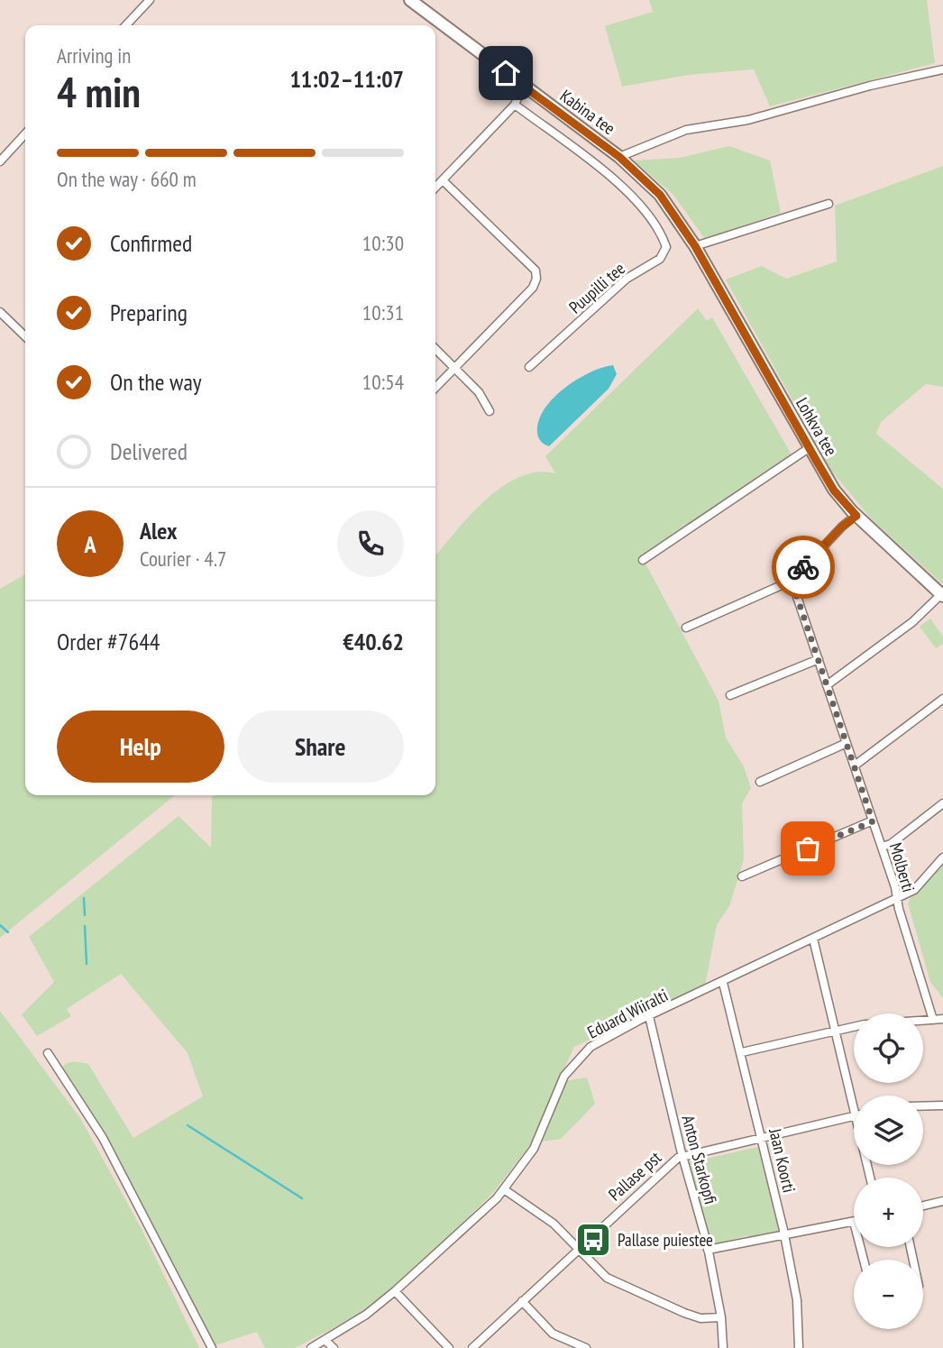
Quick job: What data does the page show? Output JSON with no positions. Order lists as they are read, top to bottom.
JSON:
{
  "streets": {
    "street": [
      "Kabina tee",
      "Puupilli tee",
      "Lohkva tee",
      "Molberti",
      "Eduard Wiiralti",
      "Anton Starkopfi",
      "Jaan Koorti",
      "Pallase pst"
    ]
  },
  "crossings": [
    ["Kabina tee", "Lohkva tee"],
    ["Molberti", "Eduard Wiiralti"],
    ["Eduard Wiiralti", "Anton Starkopfi"],
    ["Eduard Wiiralti", "Jaan Koorti"],
    ["Anton Starkopfi", "Pallase pst"],
    ["Jaan Koorti", "Pallase pst"]
  ],
  "places": {
    "bus stop": ["Pallase puiestee"]
  },
  "page": {
    "heading": ["4 min", "Arriving in", "11:02–11:07"],
    "panel": [
      "Alex",
      "Courier · 4.7",
      "Order #7644",
      "€40.62"
    ],
    "bar": "On the way · 660 m",
    "list": [
      ["Confirmed", "10:30"],
      ["Preparing", "10:31"],
      ["On the way", "10:54"],
      "Delivered"
    ],
    "round": "A",
    "buttons": ["Help", "Share"],
    "map_buttons": ["+", "−"]
  }
}
